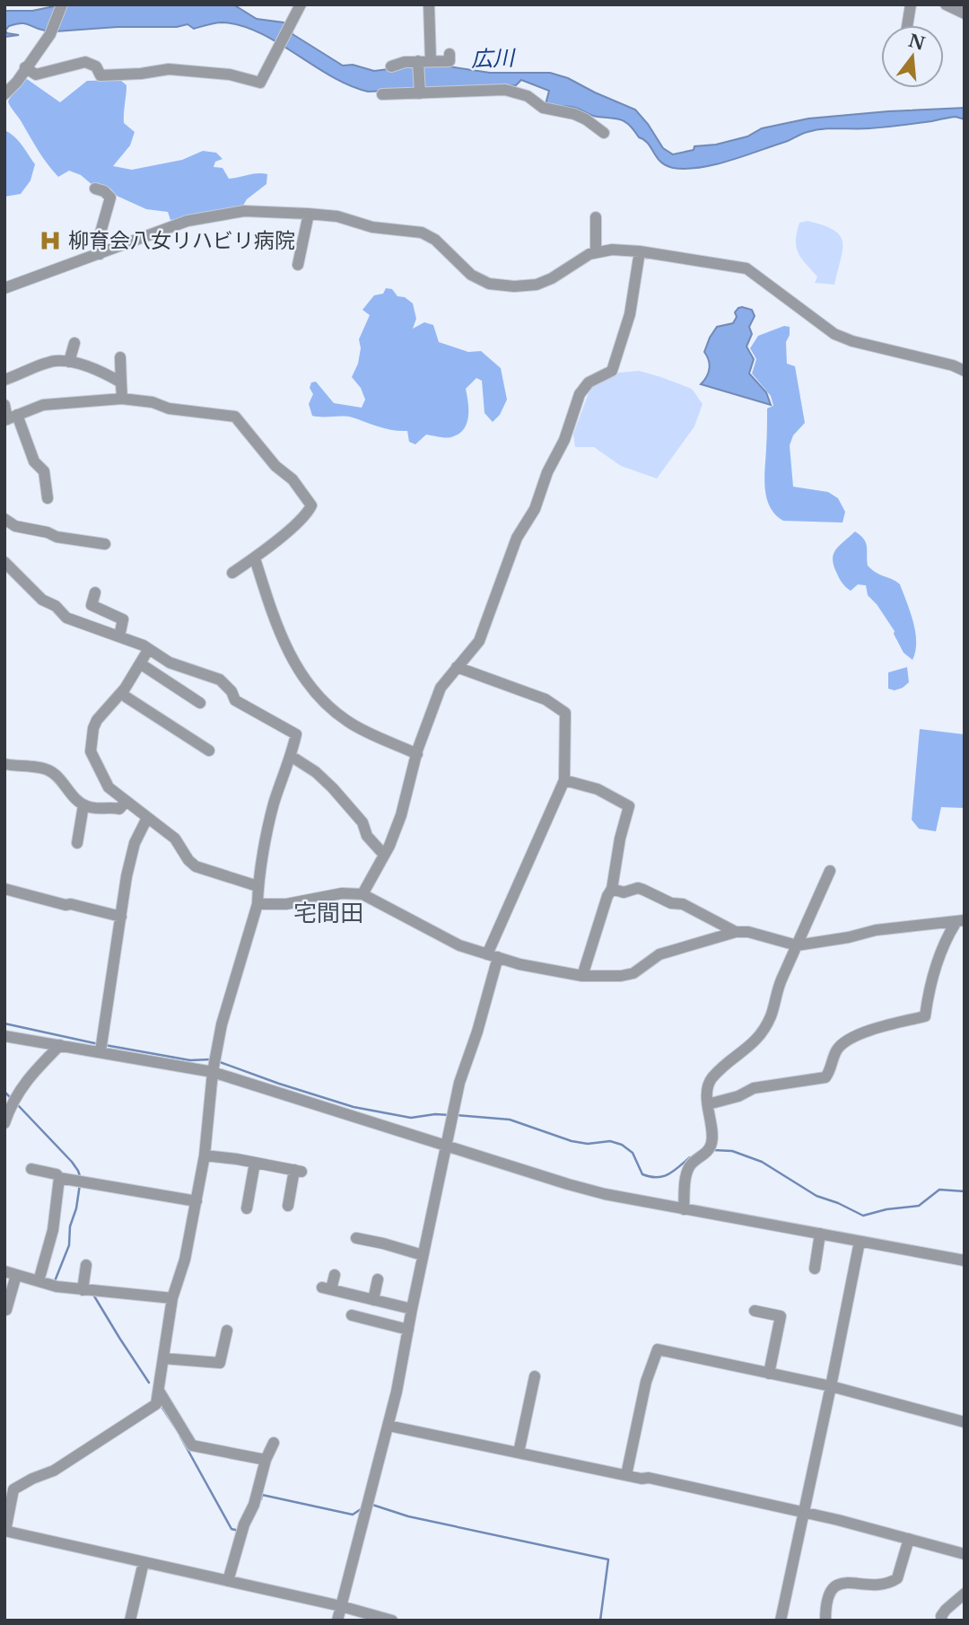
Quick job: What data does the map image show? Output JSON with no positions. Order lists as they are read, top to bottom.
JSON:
{
  "districts": ["宅間田"],
  "water": ["広川"],
  "places": {
    "hospital": ["柳育会八女リハビリ病院"]
  },
  "north": "top"
}
